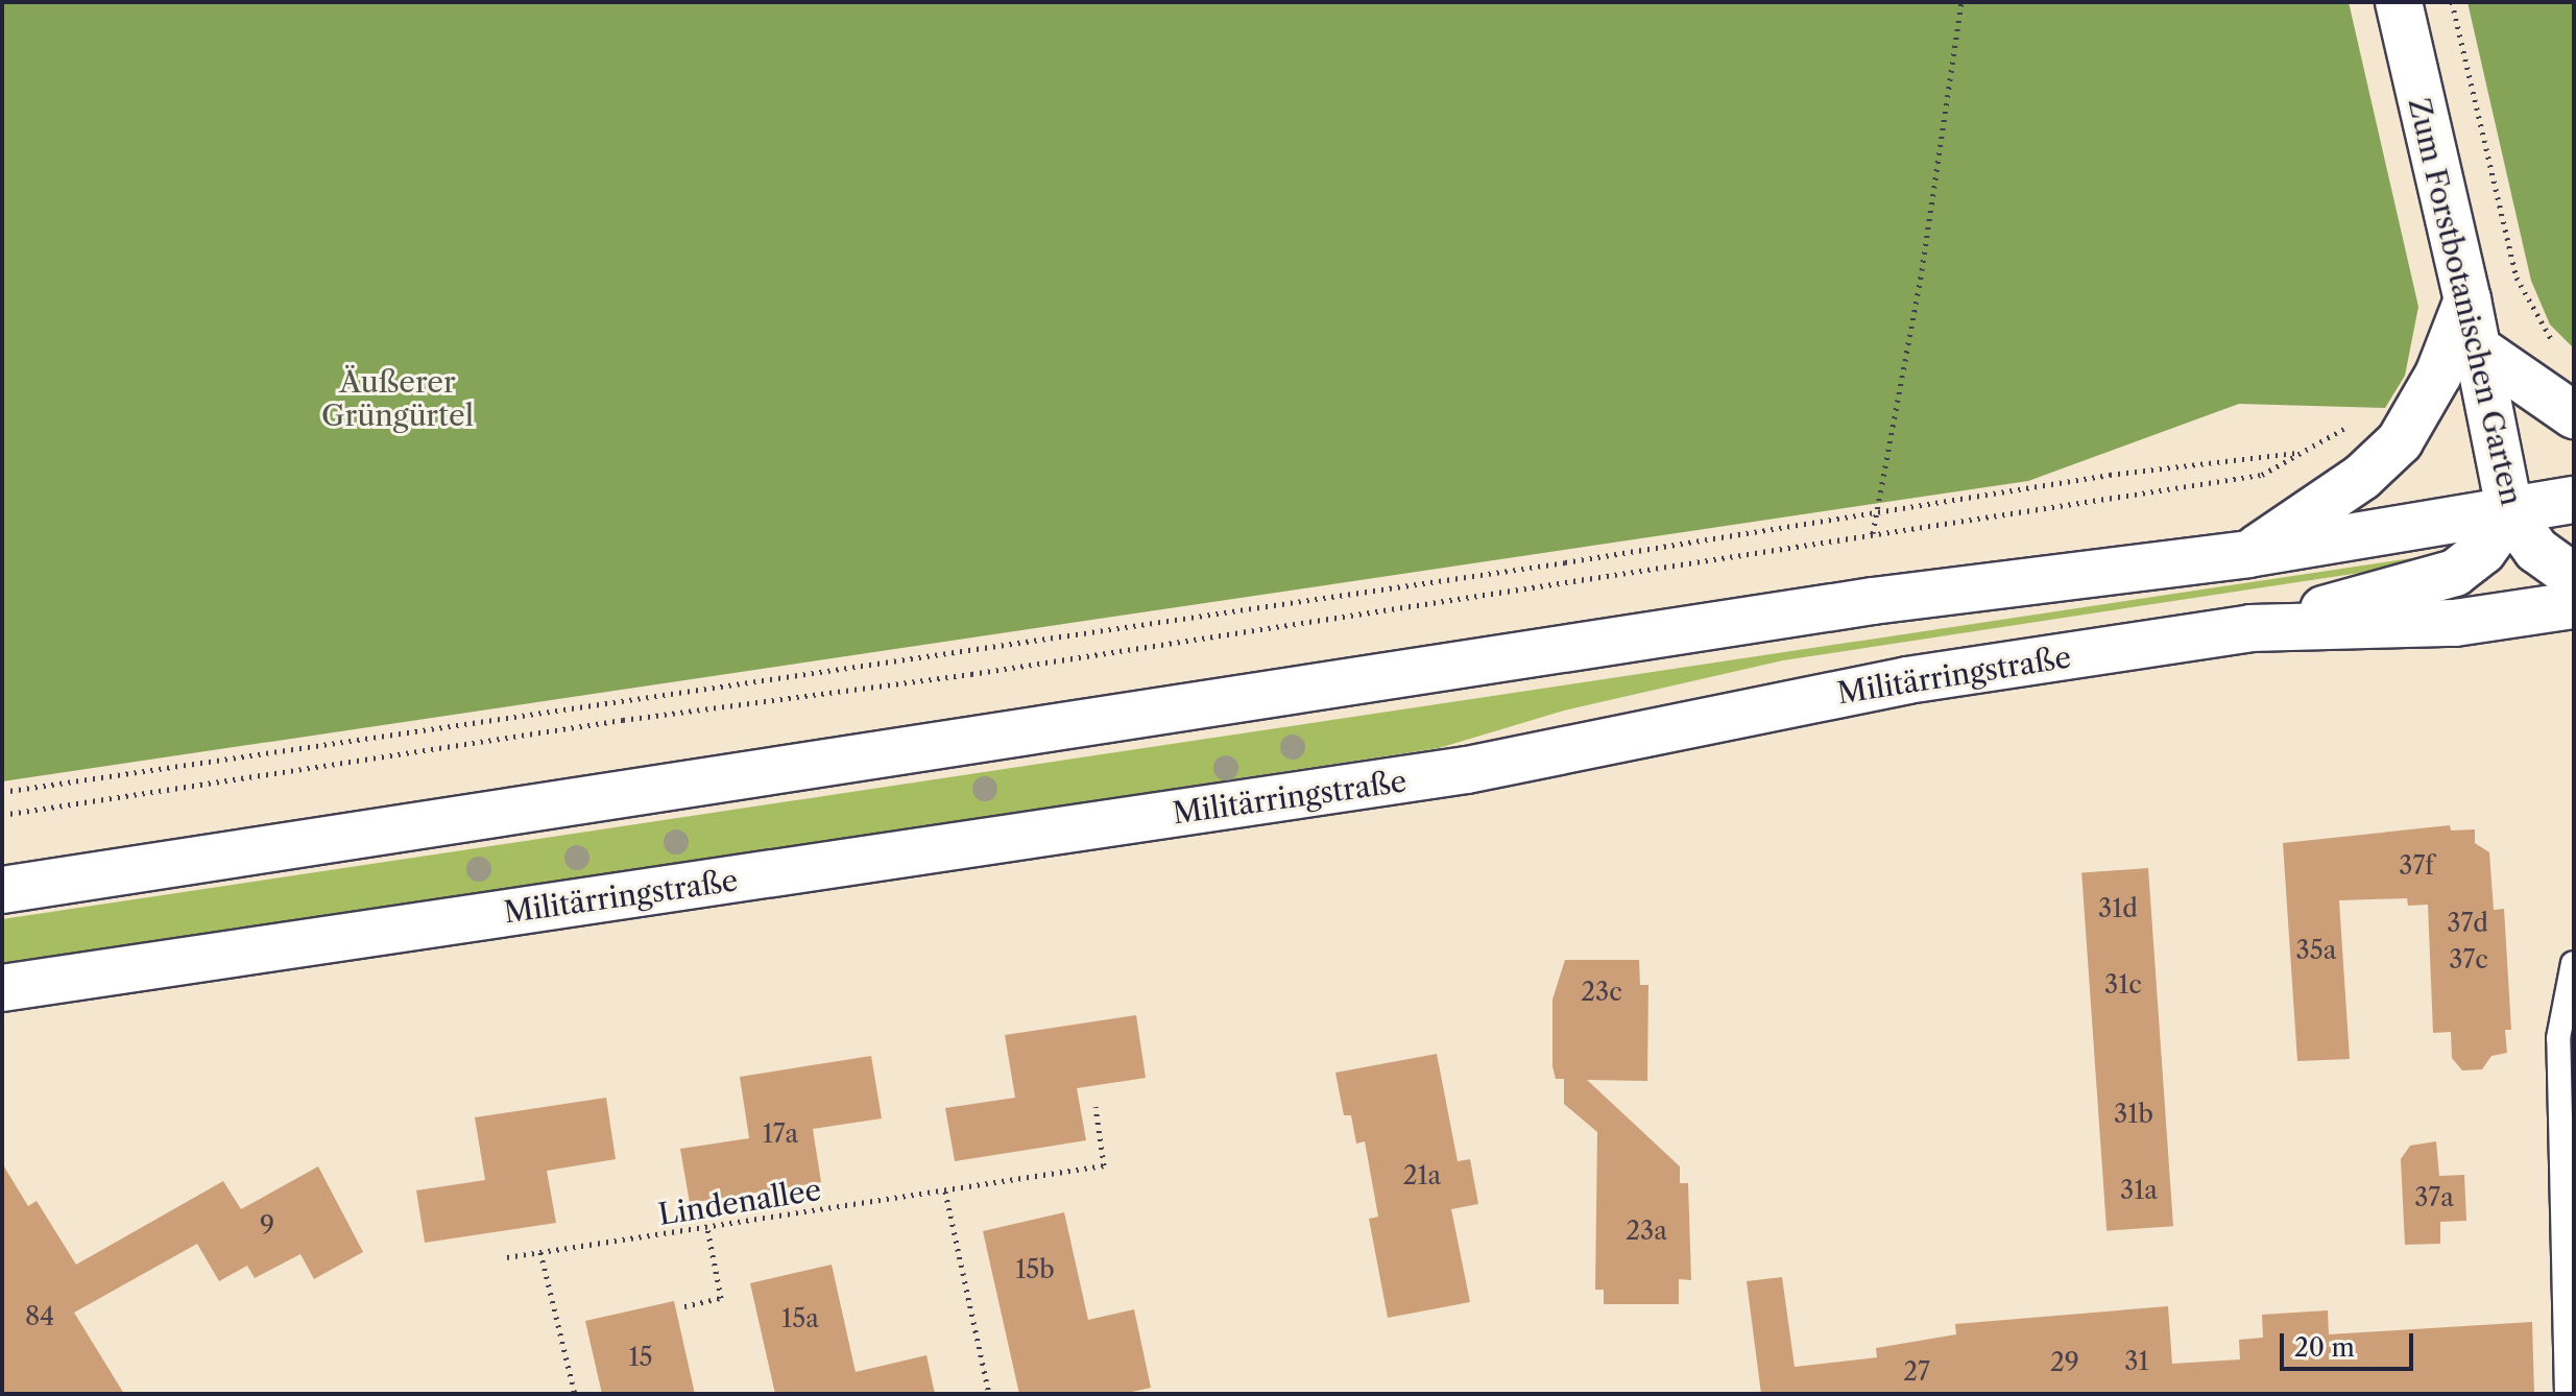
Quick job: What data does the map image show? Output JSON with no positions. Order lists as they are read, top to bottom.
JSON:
{
  "streets": {
    "main road": ["Zum Forstbotanischen Garten", "Militärringstraße"],
    "path": ["Lindenallee"]
  },
  "parks": ["Äußerer Grüngürtel"],
  "house_numbers": [
    "37f",
    "31d",
    "37d",
    "35a",
    "37c",
    "31c",
    "23c",
    "31b",
    "17a",
    "21a",
    "31a",
    "37a",
    "9",
    "23a",
    "15b",
    "84",
    "15a",
    "15",
    "31",
    "29",
    "27"
  ],
  "scale_bar": "20 m"
}
